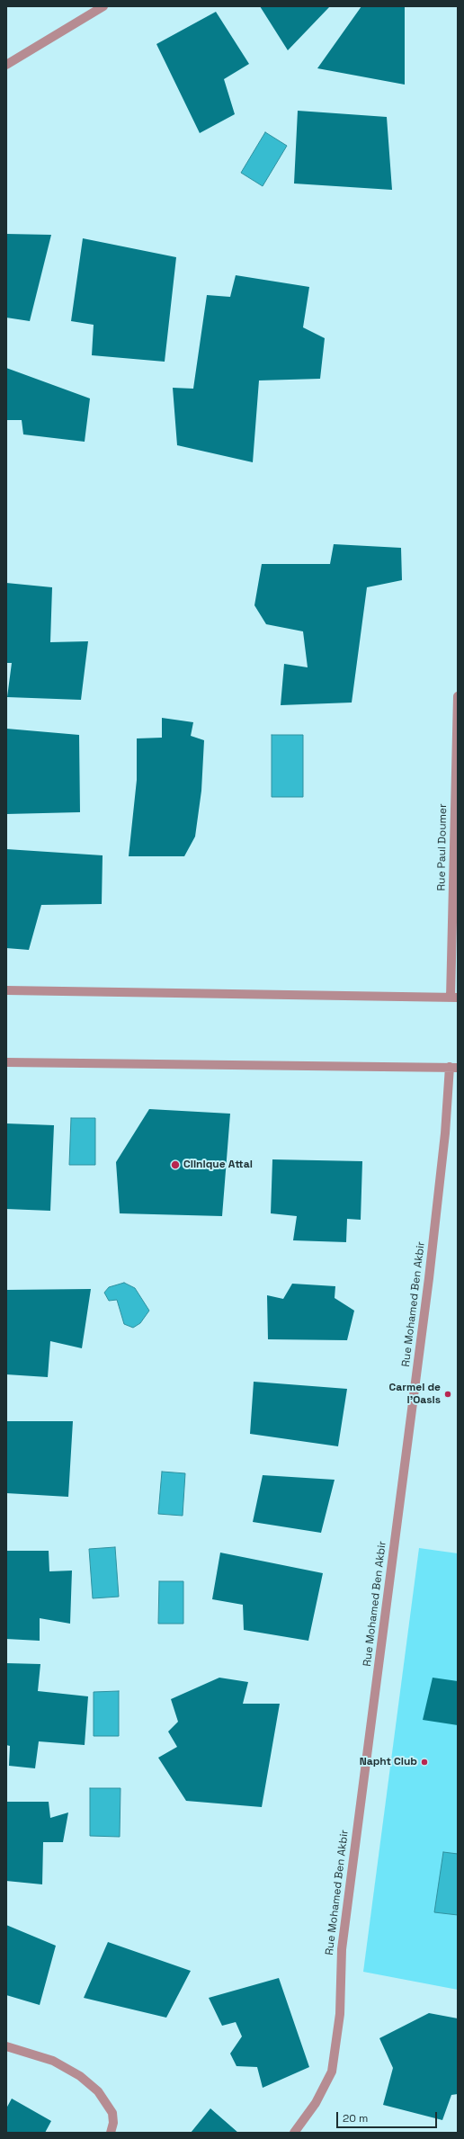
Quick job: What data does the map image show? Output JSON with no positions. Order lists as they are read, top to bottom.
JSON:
{
  "streets": {
    "street": ["Rue Paul Doumer", "Rue Mohamed Ben Akbir"]
  },
  "places": ["Clinique Attal", "Carmel de l'Oasis", "Napht Club"],
  "scale_bar": "20 m"
}
